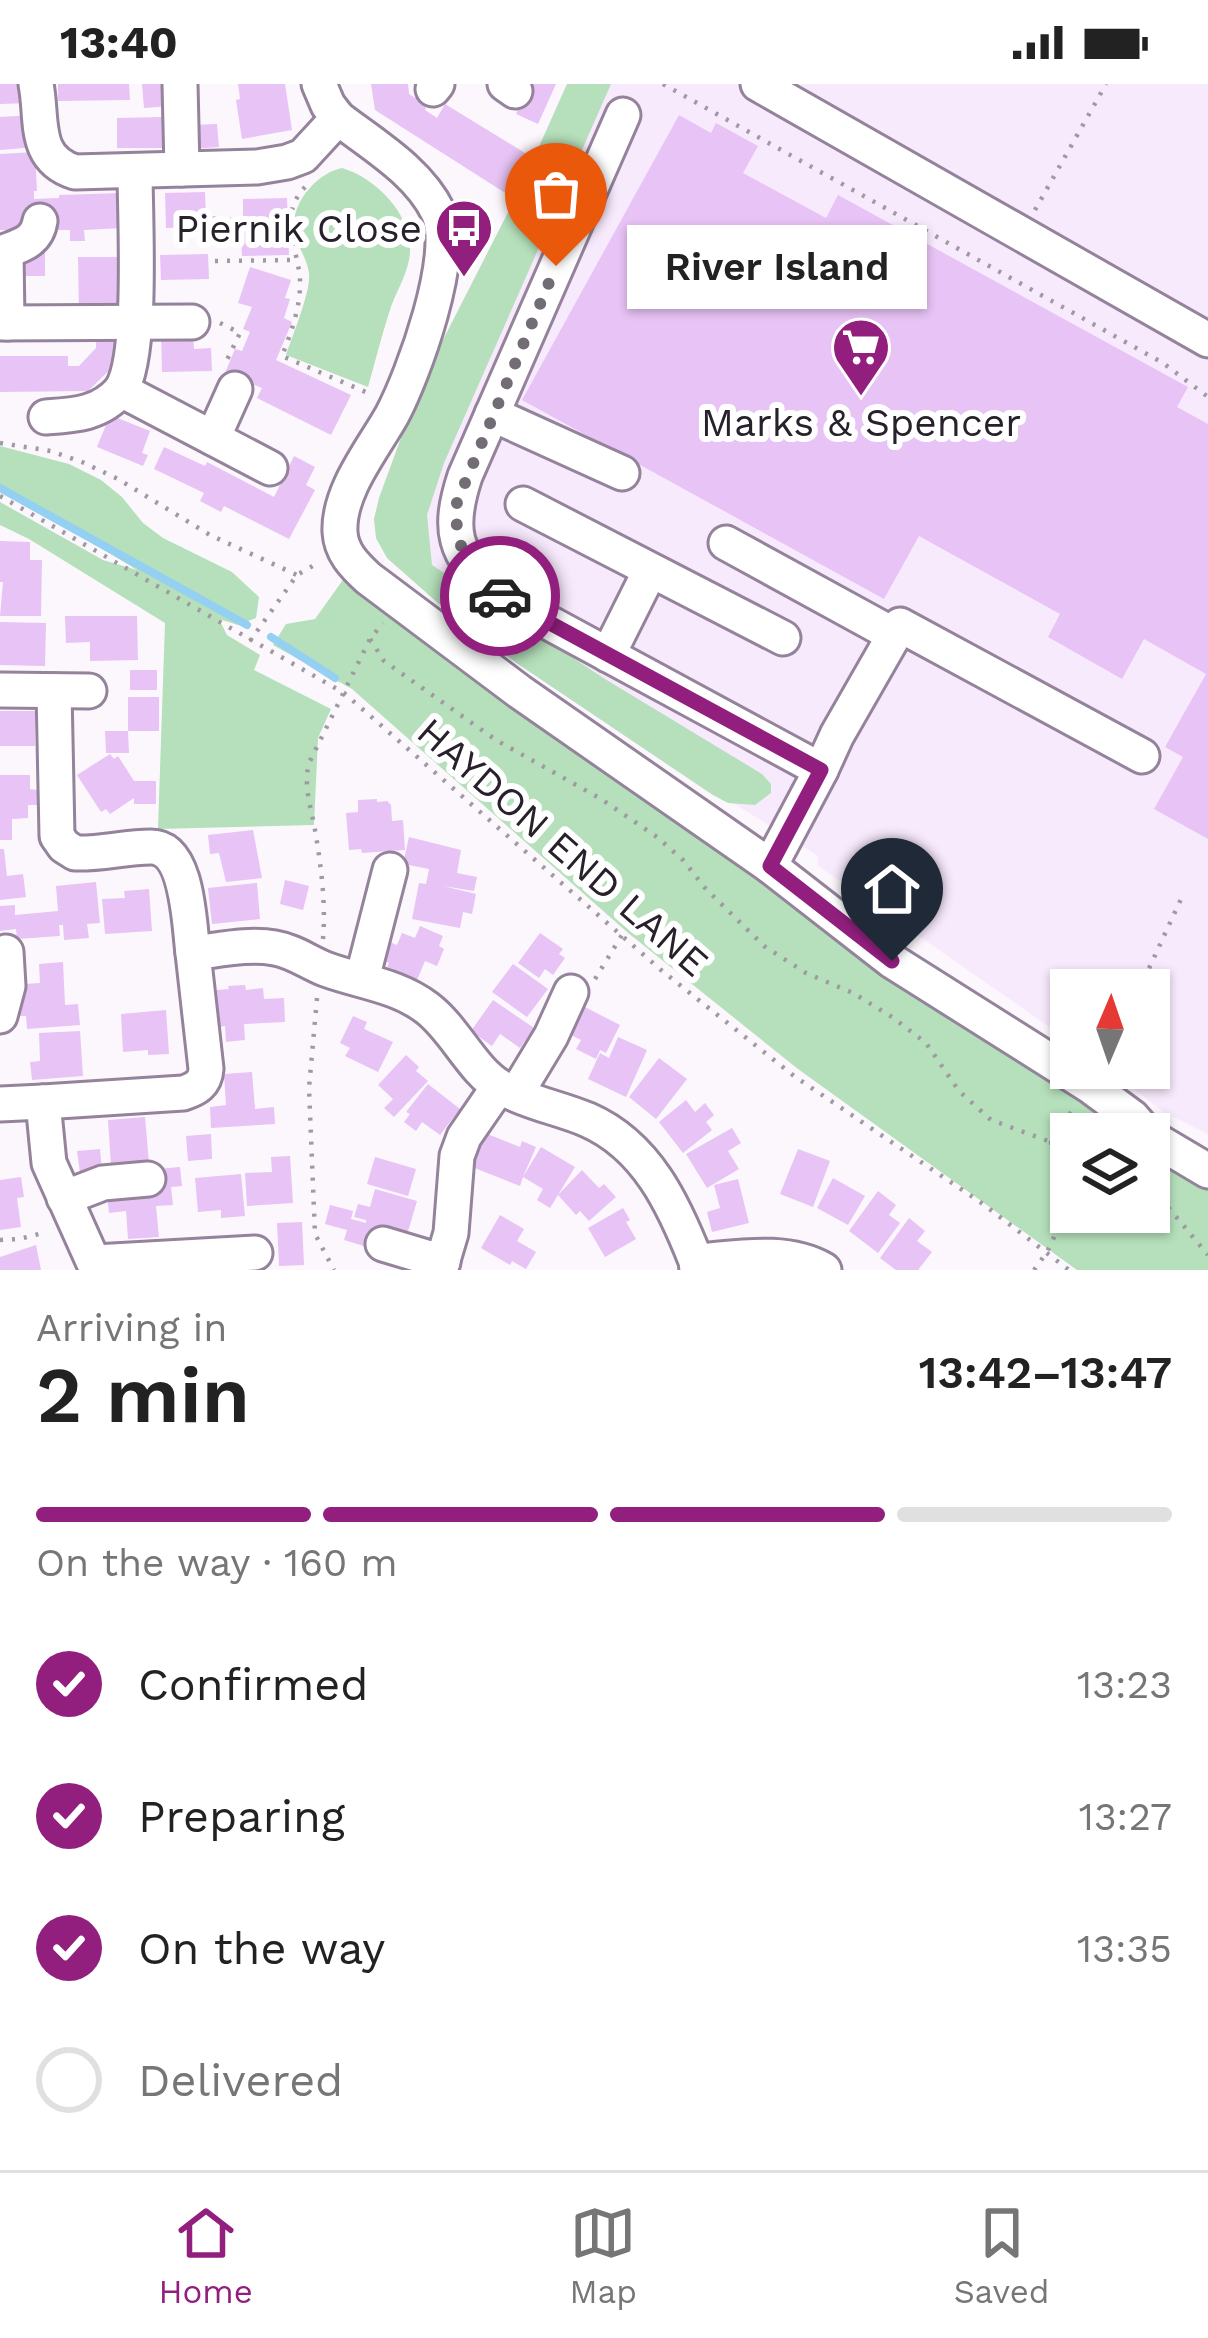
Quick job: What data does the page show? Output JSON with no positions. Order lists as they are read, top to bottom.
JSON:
{
  "streets": {
    "path": ["HAYDON END LANE"]
  },
  "places": {
    "other": ["River Island"],
    "bus stop": ["Piernik Close"],
    "supermarket": ["Marks & Spencer"]
  },
  "north": "top",
  "page": {
    "status": "13:40",
    "bubble": "River Island",
    "heading": ["2 min", "Arriving in", "13:42–13:47"],
    "bar": "On the way · 160 m",
    "list": [
      ["Confirmed", "13:23"],
      ["Preparing", "13:27"],
      ["On the way", "13:35"],
      "Delivered"
    ],
    "tabs": ["Home", "Map", "Saved"]
  }
}
